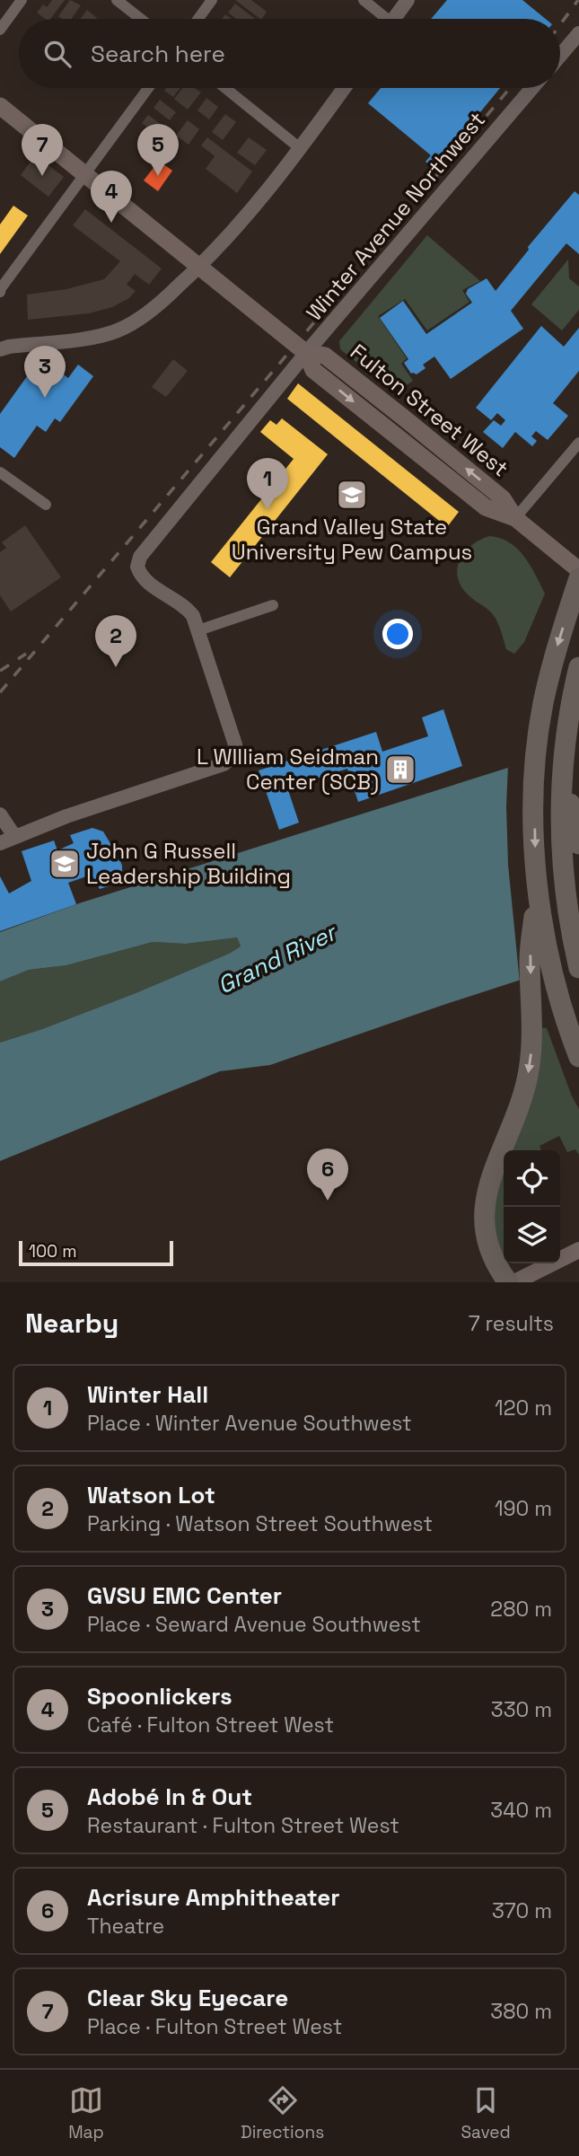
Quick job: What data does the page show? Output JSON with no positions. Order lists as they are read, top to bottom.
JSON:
{
  "streets": {
    "main road": ["Fulton Street West"],
    "street": ["Winter Avenue Northwest"]
  },
  "crossings": [
    ["Winter Avenue Northwest", "Fulton Street West"]
  ],
  "water": ["Grand River"],
  "places": {
    "school or university": ["Grand Valley State University Pew Campus", "John G Russell Leadership Building"],
    "building": ["L WIlliam Seidman Center (SCB)"]
  },
  "scale_bar": "100 m",
  "page": {
    "search": "Search here",
    "pins": [
      "5",
      "7",
      "4",
      "3",
      "1",
      "2",
      "6"
    ],
    "scale": "100 m",
    "heading": ["Nearby", "7 results"],
    "list": [
      {
        "mark": "1",
        "name": "Winter Hall",
        "note": "Place · Winter Avenue Southwest",
        "value": "120 m"
      },
      {
        "mark": "2",
        "name": "Watson Lot",
        "note": "Parking · Watson Street Southwest",
        "value": "190 m"
      },
      {
        "mark": "3",
        "name": "GVSU EMC Center",
        "note": "Place · Seward Avenue Southwest",
        "value": "280 m"
      },
      {
        "mark": "4",
        "name": "Spoonlickers",
        "note": "Café · Fulton Street West",
        "value": "330 m"
      },
      {
        "mark": "5",
        "name": "Adobé In & Out",
        "note": "Restaurant · Fulton Street West",
        "value": "340 m"
      },
      {
        "mark": "6",
        "name": "Acrisure Amphitheater",
        "note": "Theatre",
        "value": "370 m"
      },
      {
        "mark": "7",
        "name": "Clear Sky Eyecare",
        "note": "Place · Fulton Street West",
        "value": "380 m"
      }
    ],
    "nav": ["Map", "Directions", "Saved"]
  }
}
